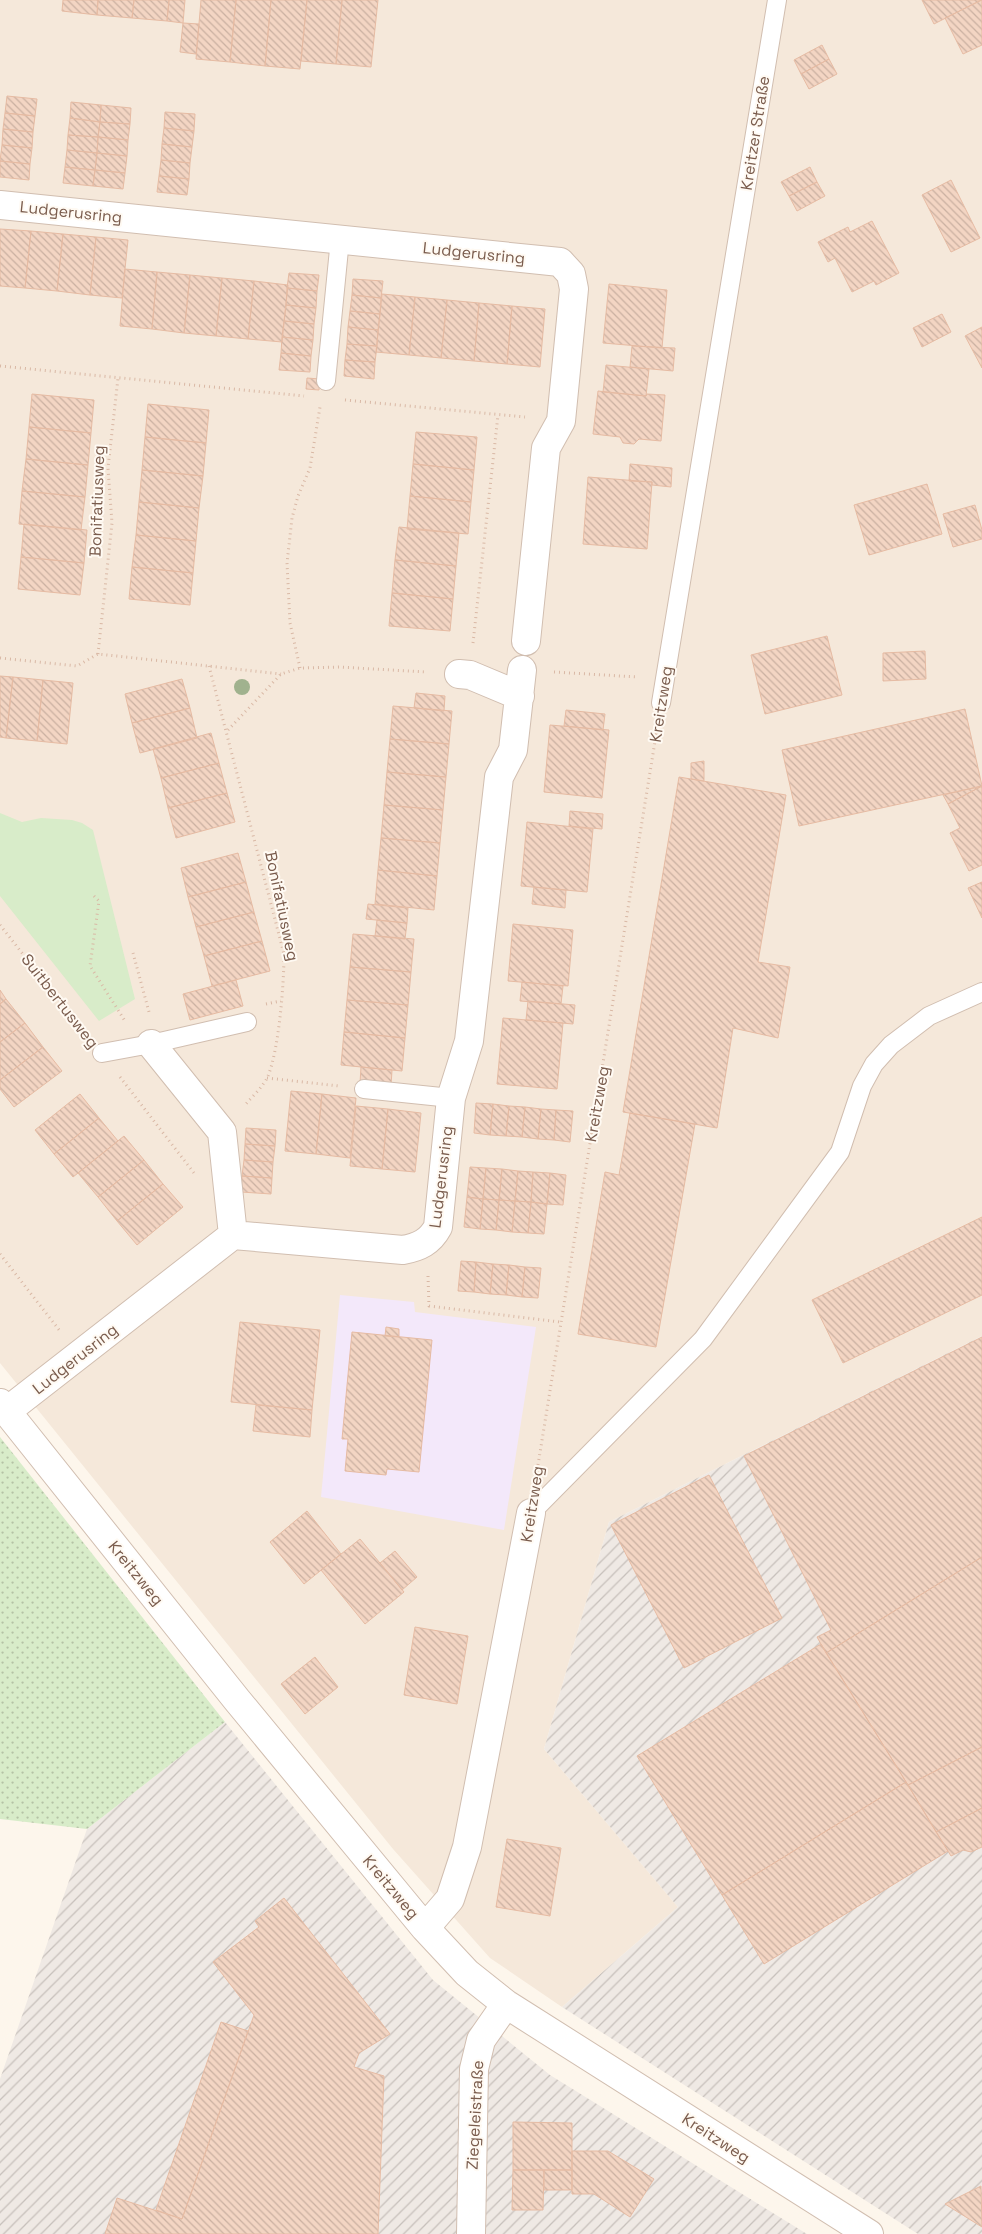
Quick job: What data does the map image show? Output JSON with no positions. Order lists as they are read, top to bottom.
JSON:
{
  "streets": {
    "street": ["Ludgerusring", "Kreitzweg", "Ziegeleistraße"],
    "lane": ["Kreitzer Straße"],
    "path": ["Bonifatiusweg", "Suitbertusweg"]
  },
  "crossings": [
    ["Kreitzer Straße", "Kreitzweg"],
    ["Ludgerusring", "Kreitzweg"],
    ["Kreitzweg", "Ziegeleistraße"]
  ]
}
